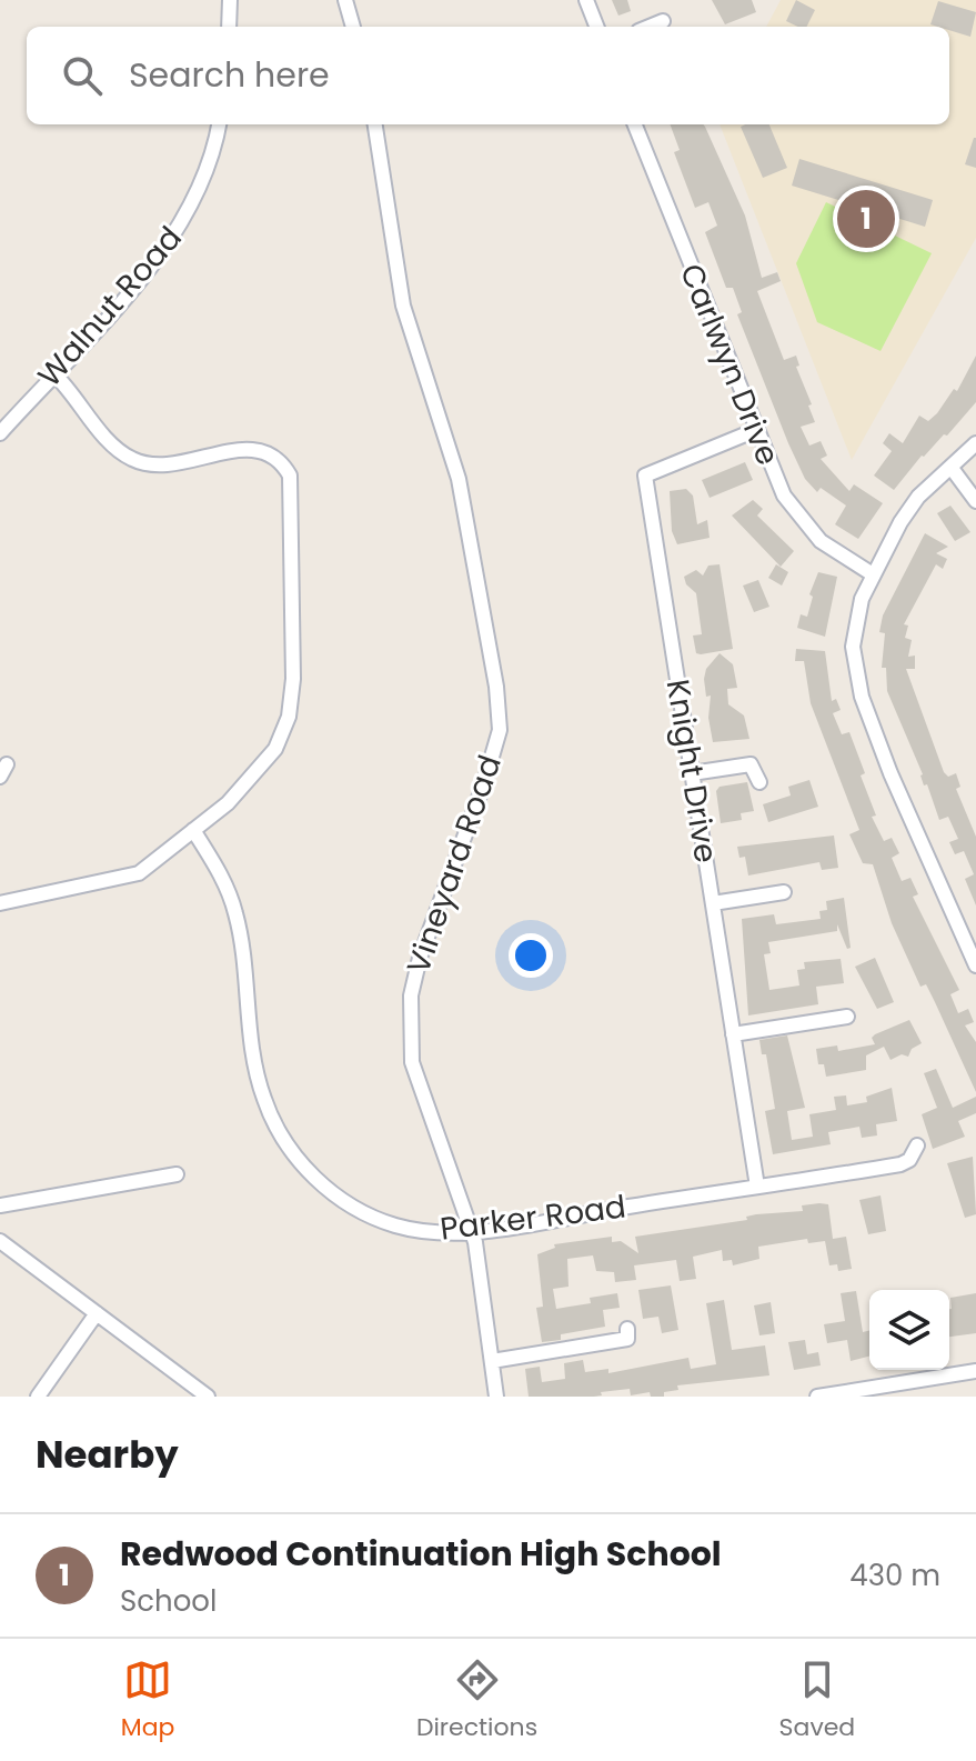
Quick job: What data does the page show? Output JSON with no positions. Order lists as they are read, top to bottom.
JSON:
{
  "streets": {
    "street": [
      "Walnut Road",
      "Carlwyn Drive",
      "Knight Drive",
      "Vineyard Road",
      "Parker Road"
    ]
  },
  "crossings": [
    ["Carlwyn Drive", "Knight Drive"],
    ["Knight Drive", "Parker Road"],
    ["Vineyard Road", "Parker Road"]
  ],
  "page": {
    "search": "Search here",
    "pins": "1",
    "heading": "Nearby",
    "list": [
      {
        "mark": "1",
        "name": "Redwood Continuation High School",
        "note": "School",
        "value": "430 m"
      }
    ],
    "nav": ["Map", "Directions", "Saved"]
  }
}
